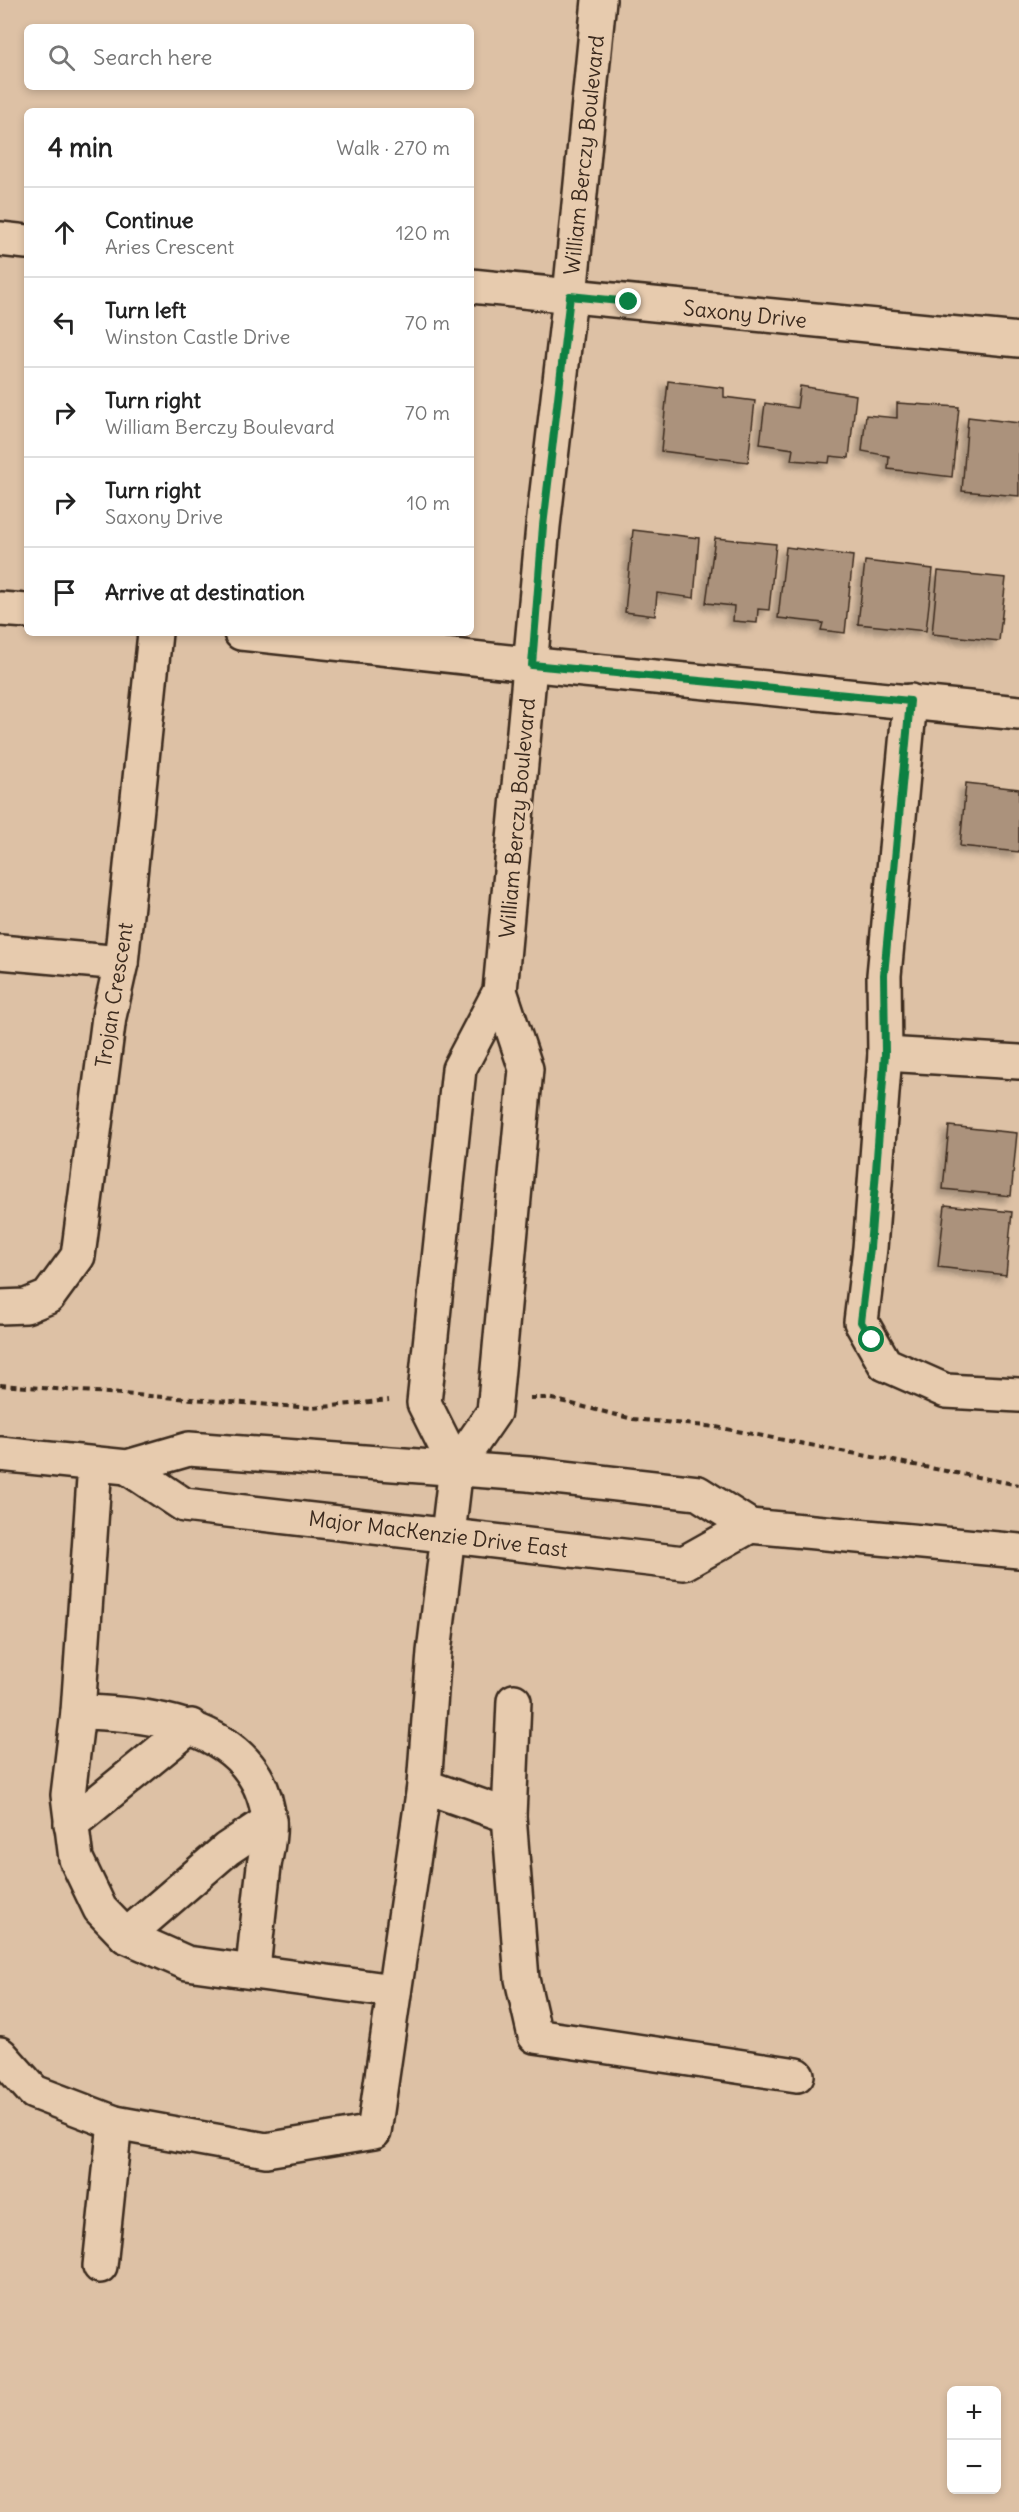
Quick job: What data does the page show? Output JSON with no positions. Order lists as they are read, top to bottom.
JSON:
{
  "streets": {
    "street": [
      "William Berczy Boulevard",
      "Saxony Drive",
      "Trojan Crescent",
      "Major MacKenzie Drive East"
    ]
  },
  "crossings": [
    ["William Berczy Boulevard", "Saxony Drive"],
    ["William Berczy Boulevard", "Major MacKenzie Drive East"]
  ],
  "page": {
    "search": "Search here",
    "heading": ["4 min", "Walk · 270 m"],
    "list": [
      ["Continue", "Aries Crescent", "120 m"],
      ["Turn left", "Winston Castle Drive", "70 m"],
      ["Turn right", "William Berczy Boulevard", "70 m"],
      ["Turn right", "Saxony Drive", "10 m"],
      "Arrive at destination"
    ],
    "map_buttons": ["+", "−"]
  }
}
